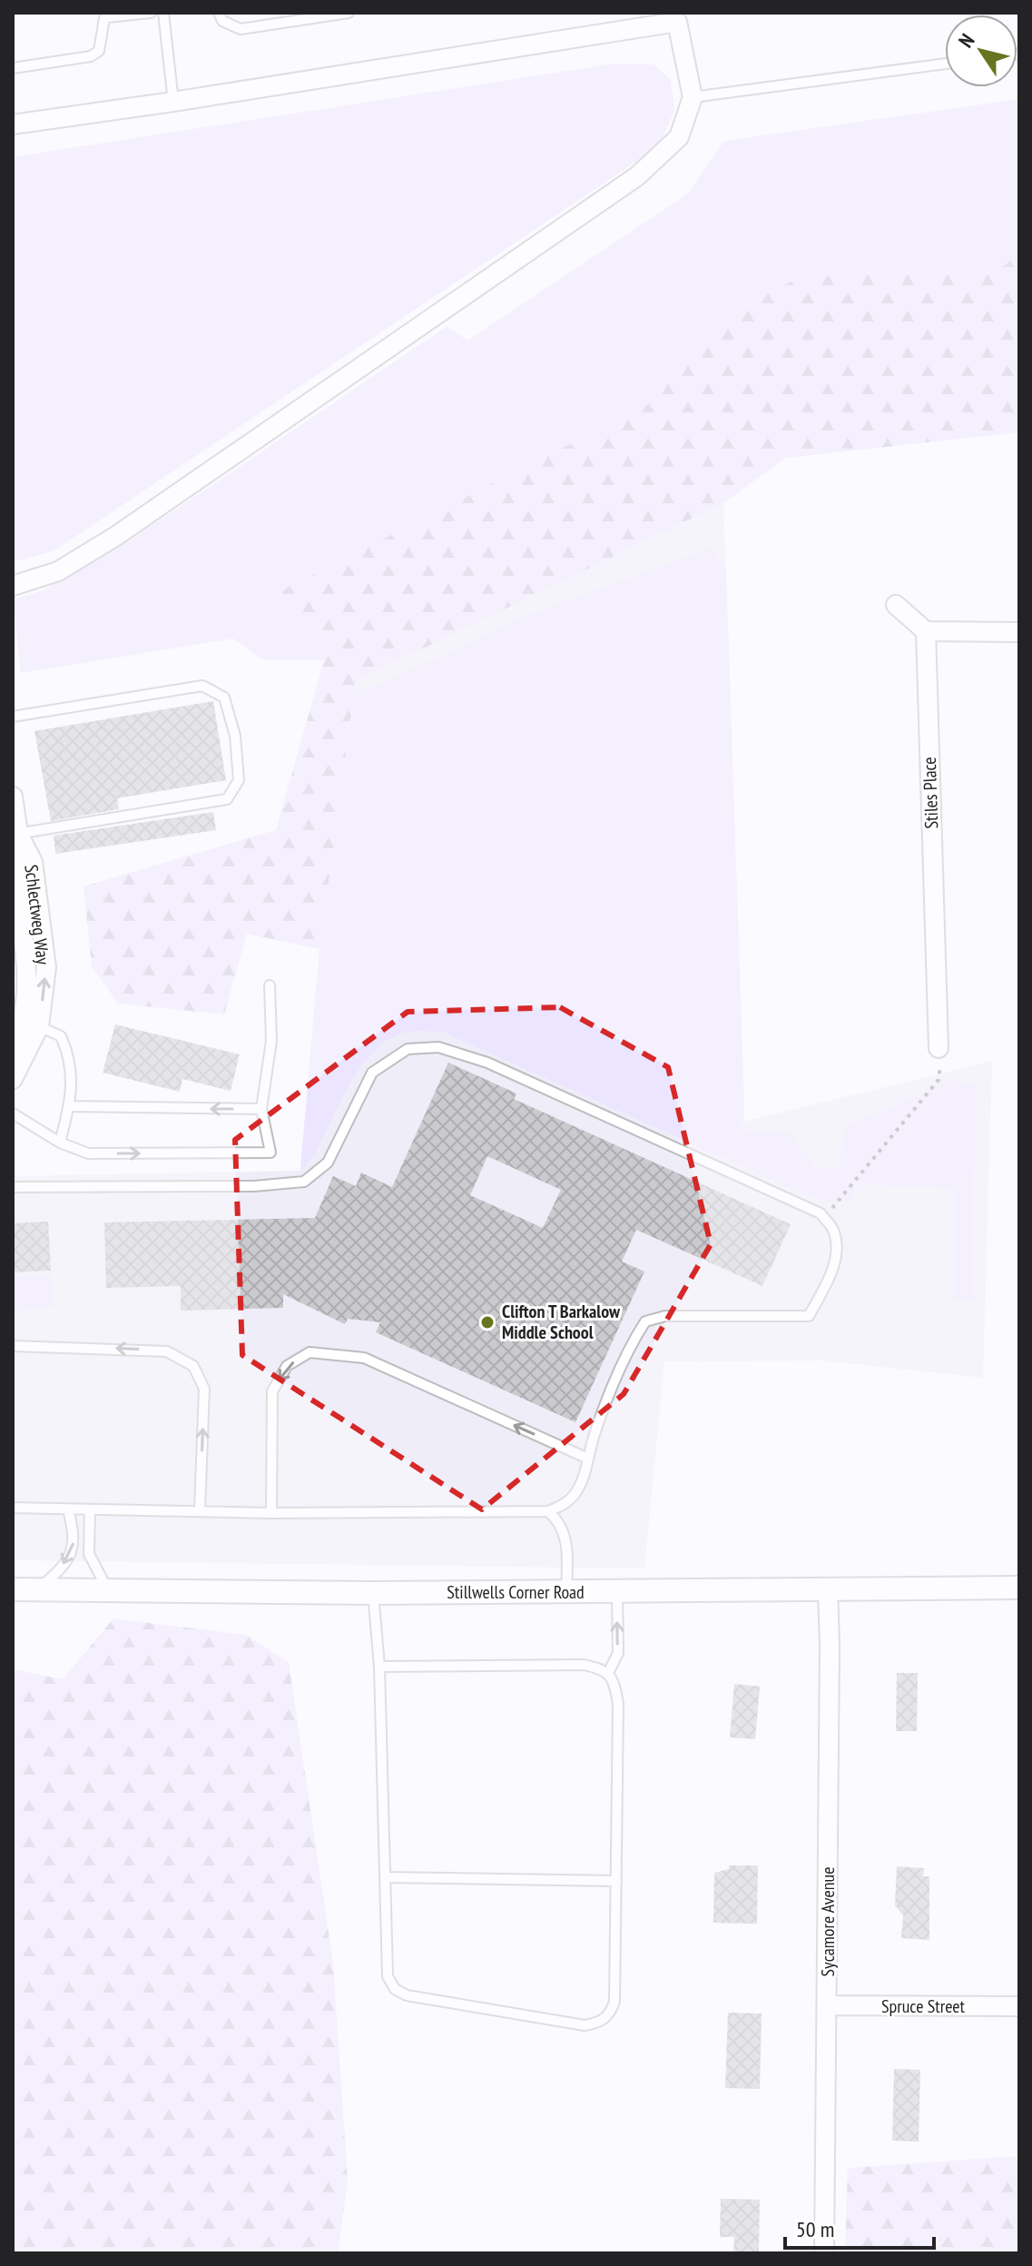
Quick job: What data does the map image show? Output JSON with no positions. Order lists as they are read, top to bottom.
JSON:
{
  "streets": {
    "street": [
      "Stiles Place",
      "Schlectweg Way",
      "Stillwells Corner Road",
      "Sycamore Avenue",
      "Spruce Street"
    ]
  },
  "crossings": [
    ["Stillwells Corner Road", "Sycamore Avenue"],
    ["Sycamore Avenue", "Spruce Street"]
  ],
  "places": ["Clifton T Barkalow Middle School"],
  "scale_bar": "50 m",
  "north": "top left"
}
